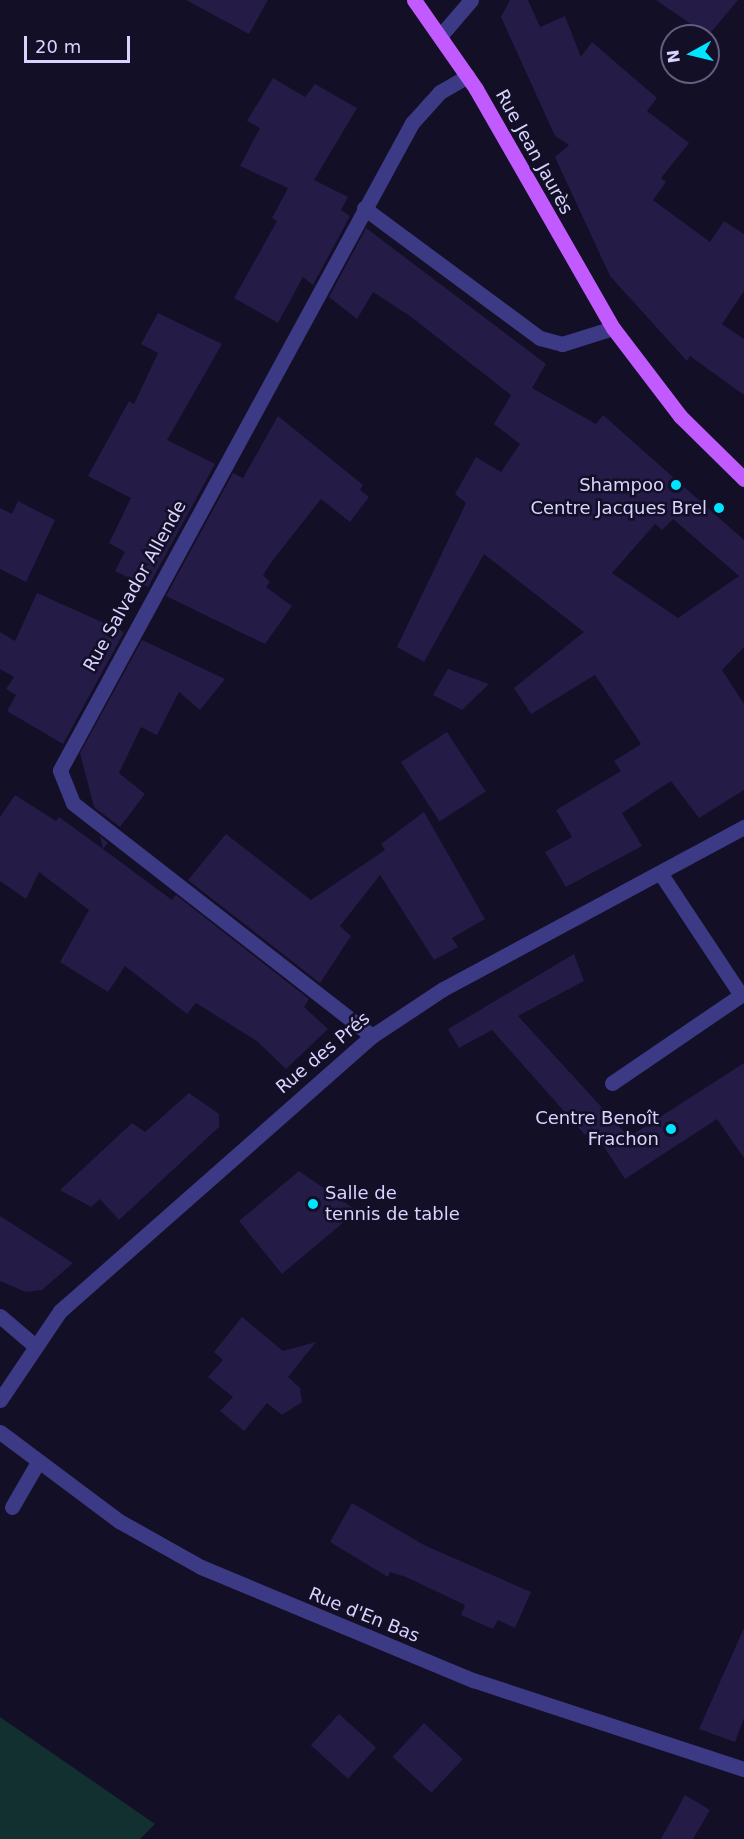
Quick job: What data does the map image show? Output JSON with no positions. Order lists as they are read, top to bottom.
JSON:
{
  "streets": {
    "main road": ["Rue Jean Jaurès"],
    "street": ["Rue Salvador Allende", "Rue des Prés", "Rue d'En Bas"]
  },
  "crossings": [
    ["Rue Jean Jaurès", "Rue Salvador Allende"],
    ["Rue Salvador Allende", "Rue des Prés"]
  ],
  "places": [
    "Shampoo",
    "Centre Jacques Brel",
    "Centre Benoît Frachon",
    "Salle de tennis de table"
  ],
  "scale_bar": "20 m",
  "north": "left"
}
